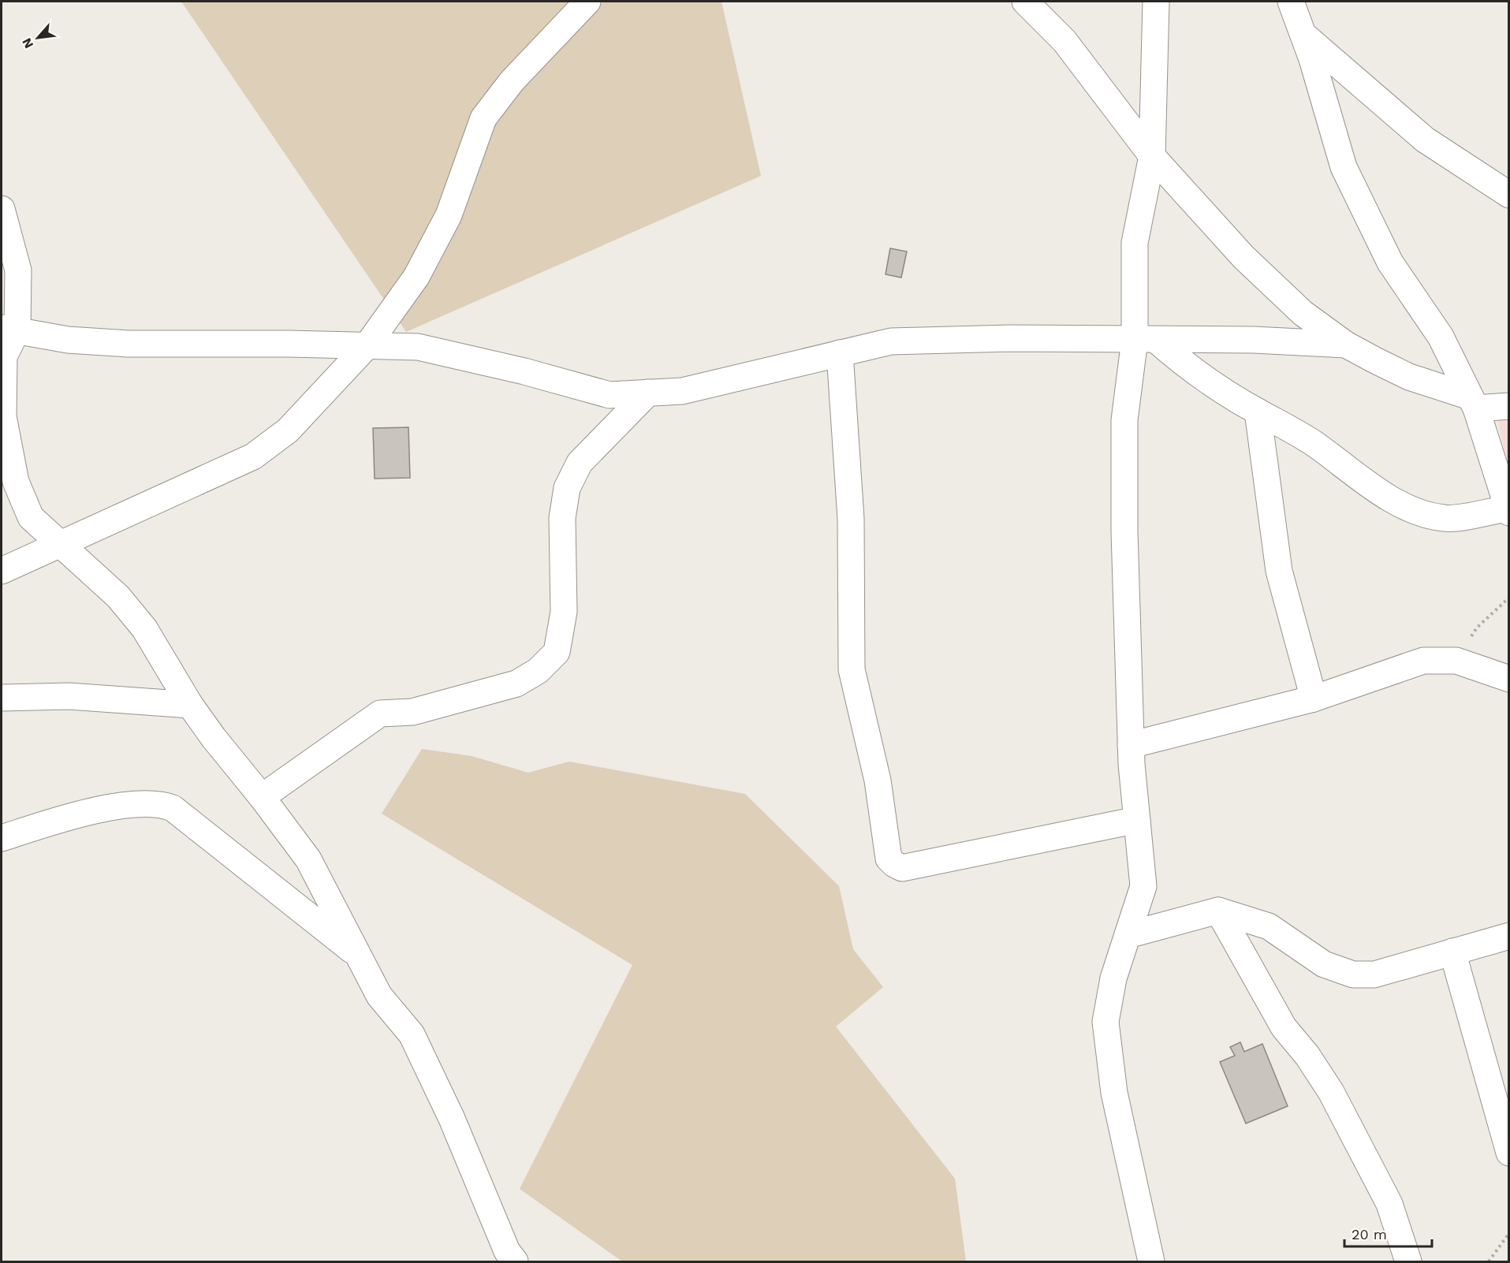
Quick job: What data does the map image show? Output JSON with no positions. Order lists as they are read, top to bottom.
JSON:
{
  "scale_bar": "20 m",
  "north": "bottom left"
}
